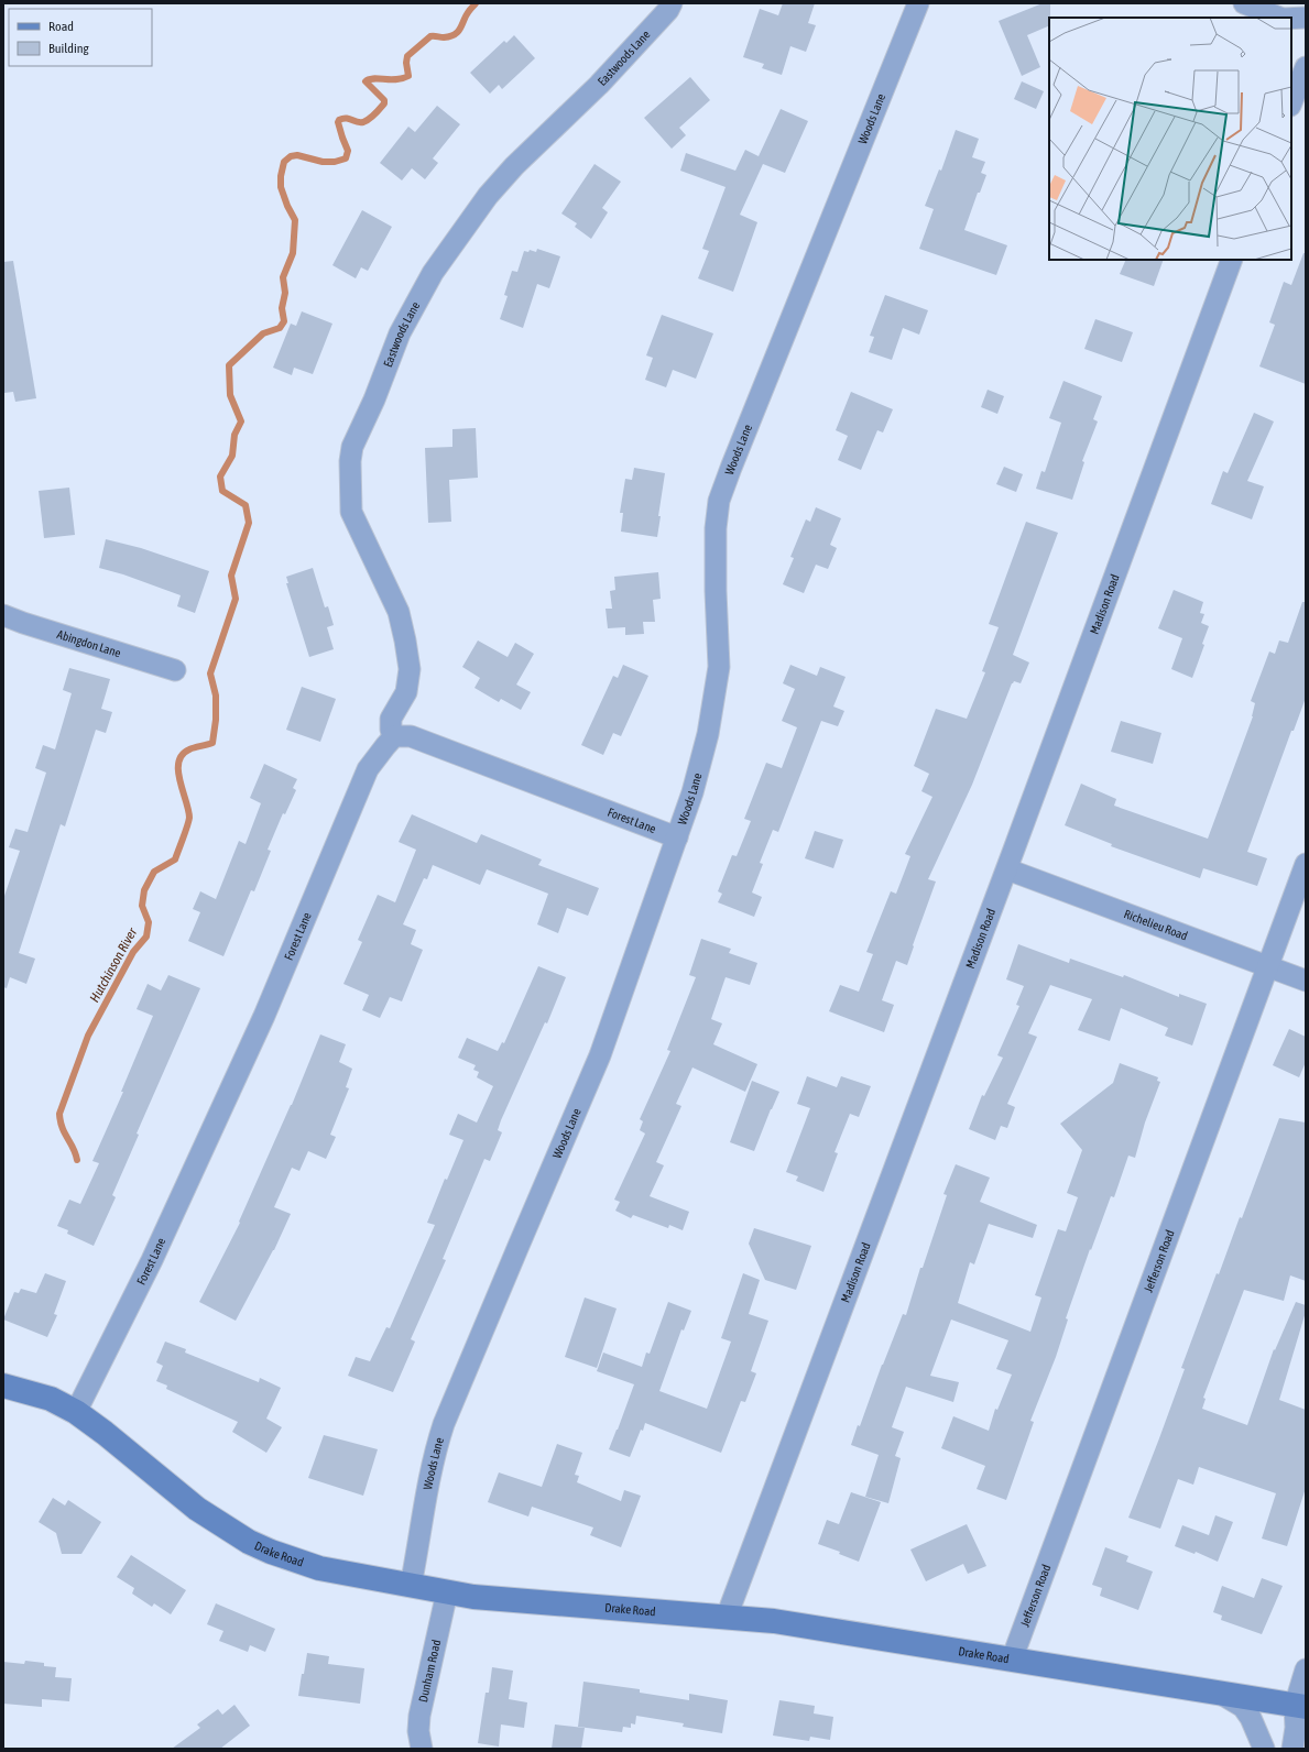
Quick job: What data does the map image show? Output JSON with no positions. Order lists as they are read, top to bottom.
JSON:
{
  "streets": {
    "street": [
      "Eastwoods Lane",
      "Woods Lane",
      "Madison Road",
      "Abingdon Lane",
      "Forest Lane",
      "Richelieu Road",
      "Jefferson Road",
      "Drake Road",
      "Dunham Road"
    ]
  },
  "crossings": [
    ["Eastwoods Lane", "Forest Lane"],
    ["Woods Lane", "Forest Lane"],
    ["Woods Lane", "Drake Road"],
    ["Madison Road", "Richelieu Road"],
    ["Madison Road", "Drake Road"],
    ["Forest Lane", "Drake Road"],
    ["Richelieu Road", "Jefferson Road"],
    ["Jefferson Road", "Drake Road"],
    ["Drake Road", "Dunham Road"]
  ],
  "water": ["Hutchinson River"],
  "legend": ["Road", "Building"]
}
